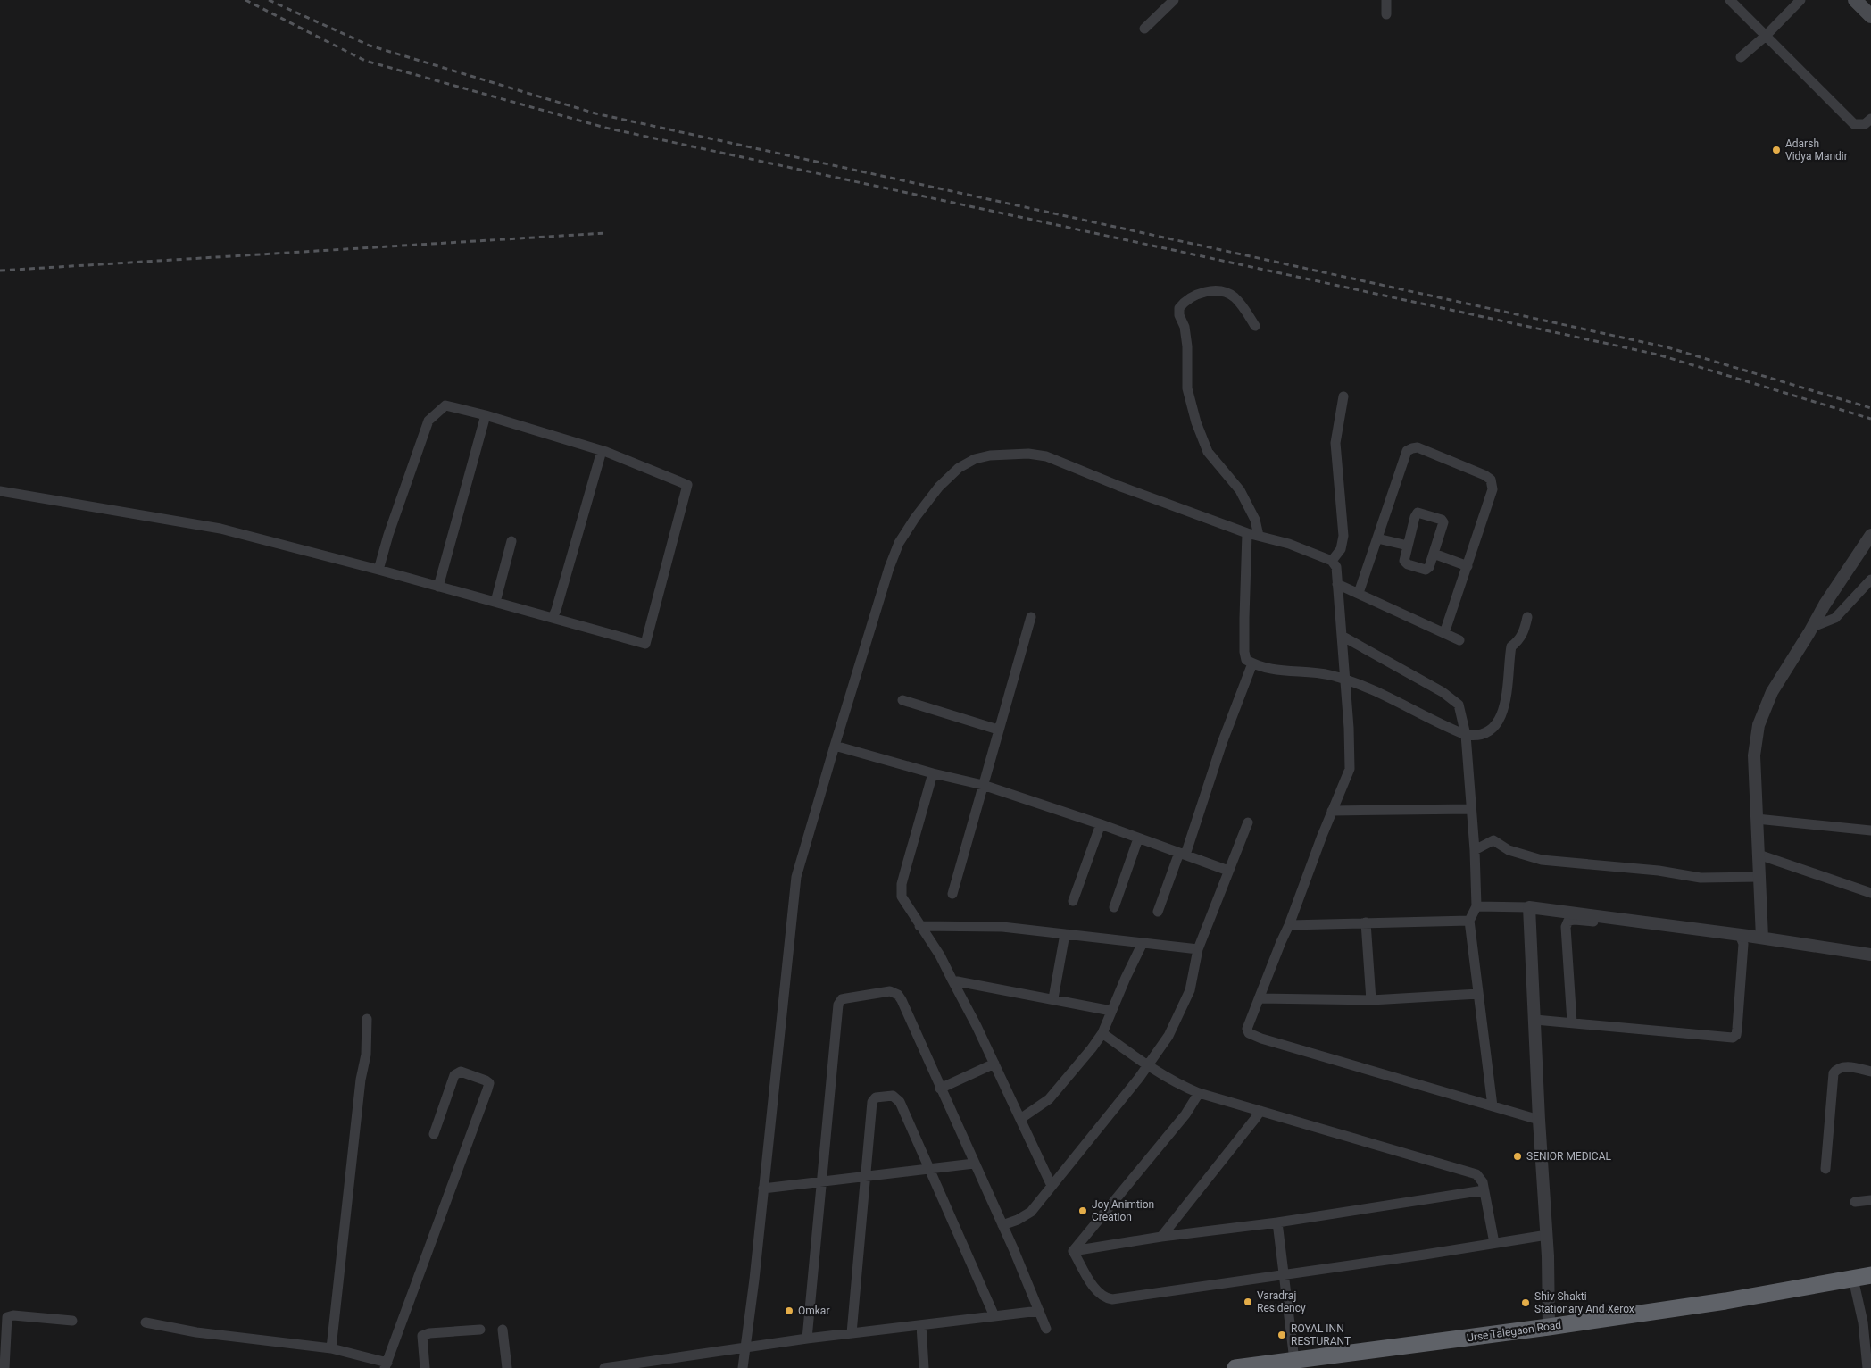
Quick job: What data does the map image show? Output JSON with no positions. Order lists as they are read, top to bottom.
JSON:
{
  "streets": {
    "highway": ["Urse Talegaon Road"]
  },
  "places": [
    "Adarsh Vidya Mandir",
    "SENIOR MEDICAL",
    "Joy Animtion Creation",
    "Varadraj Residency",
    "Shiv Shakti Stationary And Xerox",
    "Omkar",
    "ROYAL INN RESTURANT"
  ]
}
